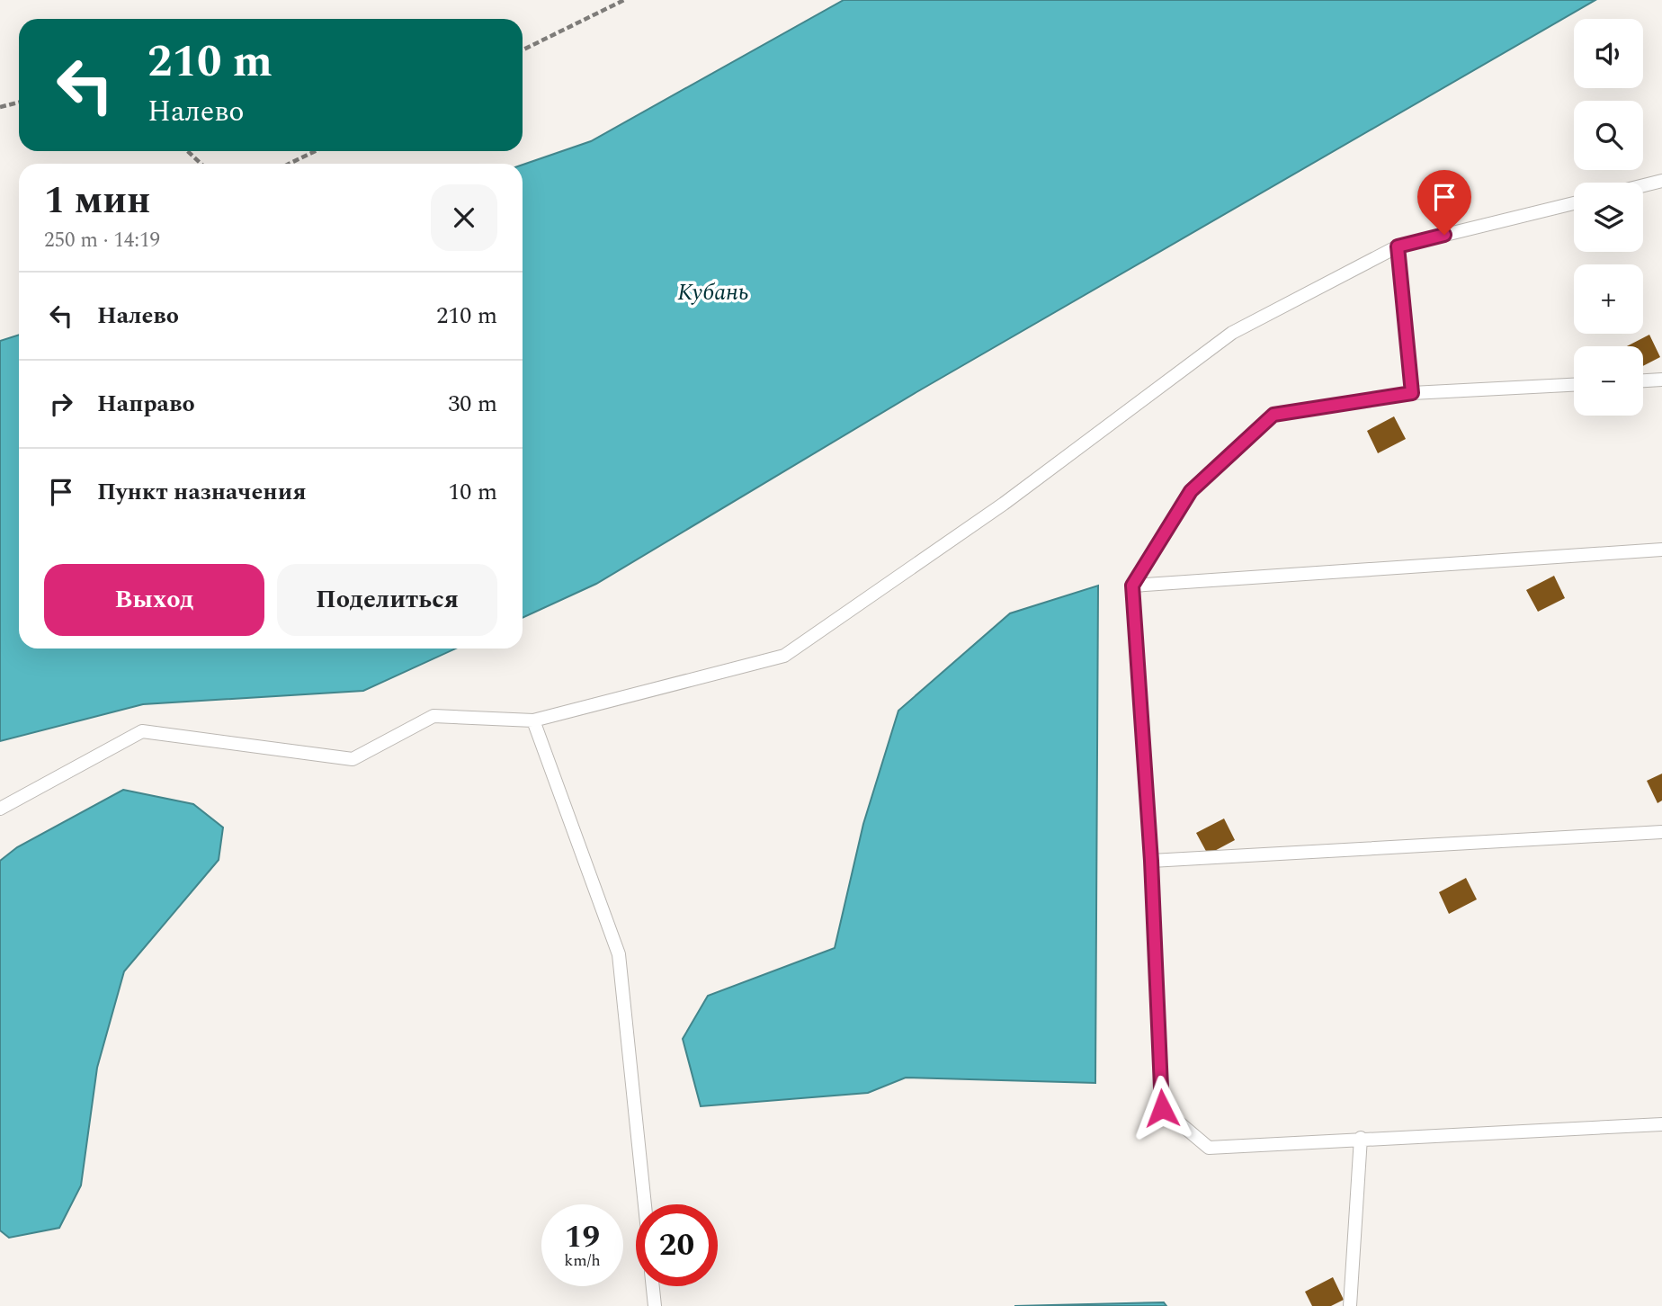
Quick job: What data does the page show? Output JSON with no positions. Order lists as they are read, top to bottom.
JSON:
{
  "water": ["Кубань"],
  "page": {
    "map_buttons": ["+", "−"],
    "turn": ["210 m", "Налево"],
    "heading": ["1 мин", "250 m · 14:19"],
    "list": [
      {
        "name": "Налево",
        "value": "210 m"
      },
      {
        "name": "Направо",
        "value": "30 m"
      },
      {
        "name": "Пункт назначения",
        "value": "10 m"
      }
    ],
    "buttons": ["Выход", "Поделиться"],
    "speed": "19 km/h",
    "limit": "20"
  }
}
